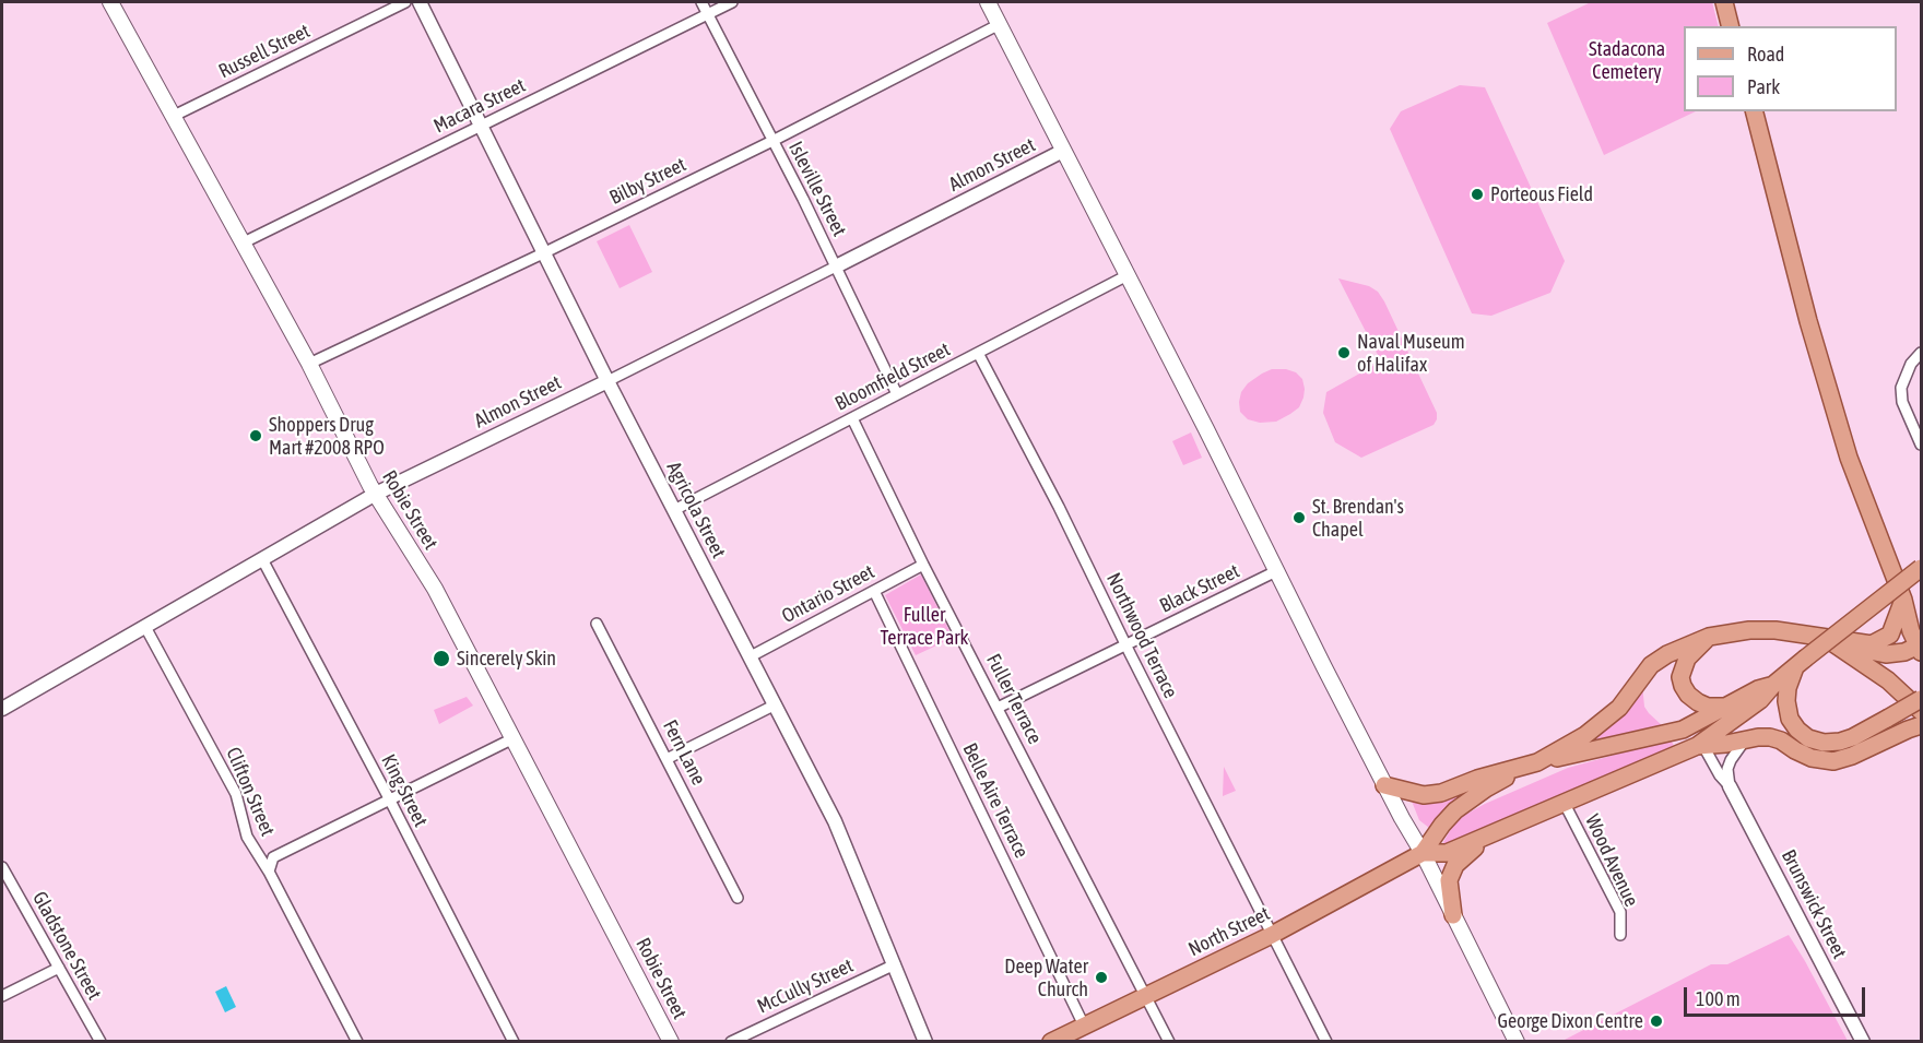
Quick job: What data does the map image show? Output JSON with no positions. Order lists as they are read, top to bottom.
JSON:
{
  "streets": {
    "main road": ["Robie Street", "North Street"],
    "street": [
      "Russell Street",
      "Macara Street",
      "Almon Street",
      "Bilby Street",
      "Isleville Street",
      "Bloomfield Street",
      "Agricola Street",
      "Black Street",
      "Ontario Street",
      "Northwood Terrace",
      "Fuller Terrace",
      "Fern Lane",
      "King Street",
      "Clifton Street",
      "Belle Aire Terrace",
      "Wood Avenue",
      "Brunswick Street",
      "Gladstone Street",
      "McCully Street"
    ]
  },
  "crossings": [
    ["Russell Street", "Robie Street"],
    ["Macara Street", "Isleville Street"],
    ["Macara Street", "Robie Street"],
    ["Macara Street", "Agricola Street"],
    ["Almon Street", "Isleville Street"],
    ["Almon Street", "Robie Street"],
    ["Almon Street", "Agricola Street"],
    ["Almon Street", "King Street"],
    ["Almon Street", "Clifton Street"],
    ["Bilby Street", "Isleville Street"],
    ["Bilby Street", "Robie Street"],
    ["Bilby Street", "Agricola Street"],
    ["Isleville Street", "Bloomfield Street"],
    ["Bloomfield Street", "Agricola Street"],
    ["Bloomfield Street", "Northwood Terrace"],
    ["Bloomfield Street", "Fuller Terrace"],
    ["Agricola Street", "Ontario Street"],
    ["Agricola Street", "McCully Street"],
    ["Black Street", "Northwood Terrace"],
    ["Black Street", "Fuller Terrace"],
    ["Ontario Street", "Fuller Terrace"],
    ["Ontario Street", "Belle Aire Terrace"],
    ["Northwood Terrace", "North Street"],
    ["Fuller Terrace", "North Street"],
    ["Belle Aire Terrace", "North Street"],
    ["Wood Avenue", "North Street"],
    ["Brunswick Street", "North Street"]
  ],
  "parks": ["Stadacona Cemetery", "Fuller Terrace Park"],
  "places": [
    "Porteous Field",
    "Naval Museum of Halifax",
    "Shoppers Drug Mart #2008 RPO",
    "St. Brendan's Chapel",
    "Sincerely Skin",
    "Deep Water Church",
    "George Dixon Centre"
  ],
  "legend": ["Road", "Park"],
  "scale_bar": "100 m"
}
